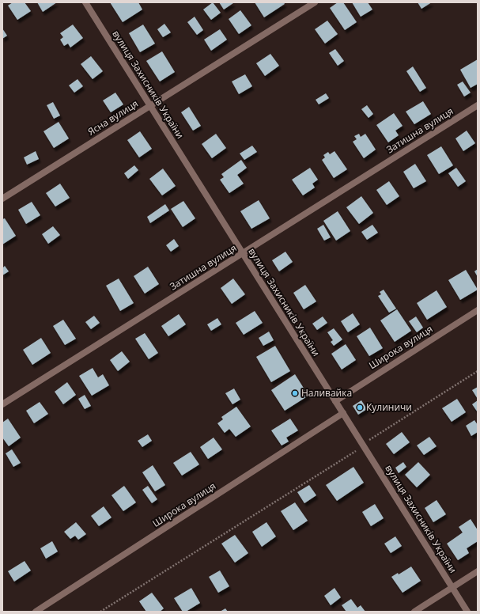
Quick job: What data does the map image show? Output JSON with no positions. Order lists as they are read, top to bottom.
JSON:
{
  "streets": {
    "street": [
      "вулиця Захисників України",
      "Ясна вулиця",
      "Затишна вулиця",
      "Широка вулиця"
    ]
  },
  "crossings": [
    ["вулиця Захисників України", "Ясна вулиця"],
    ["вулиця Захисників України", "Затишна вулиця"],
    ["вулиця Захисників України", "Широка вулиця"]
  ],
  "places": ["Наливайка", "Кулиничи"]
}
